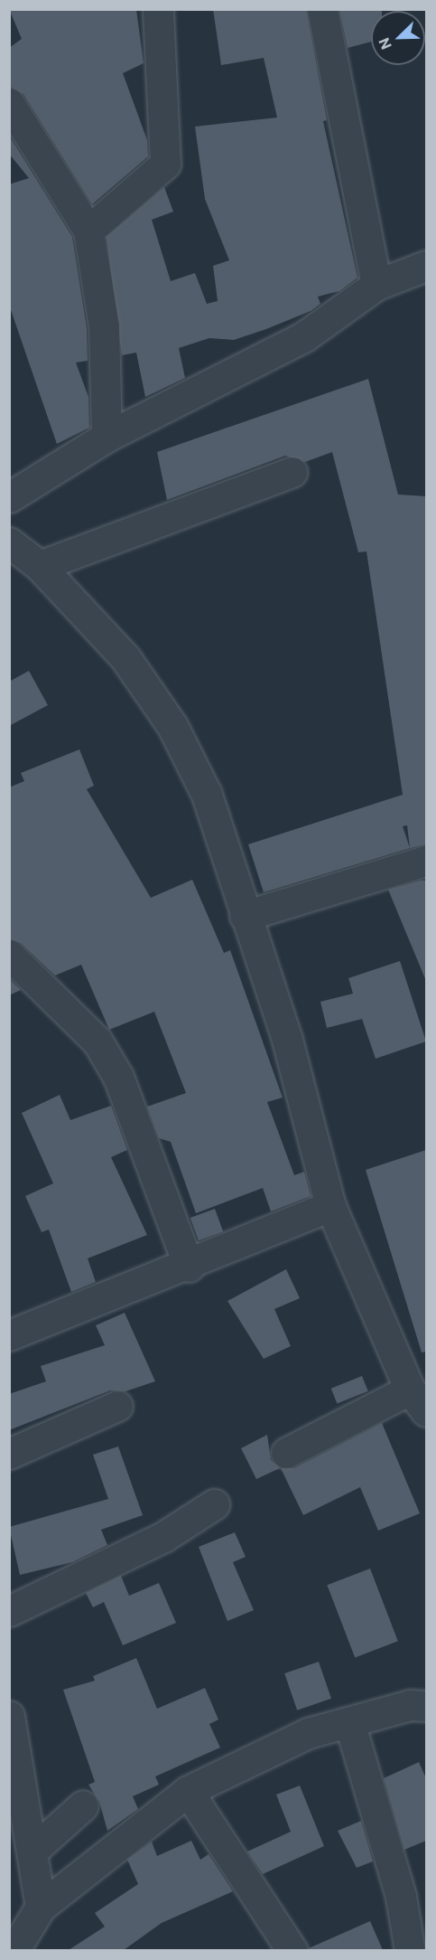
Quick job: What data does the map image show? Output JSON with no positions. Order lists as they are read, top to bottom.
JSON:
{
  "north": "bottom left"
}
